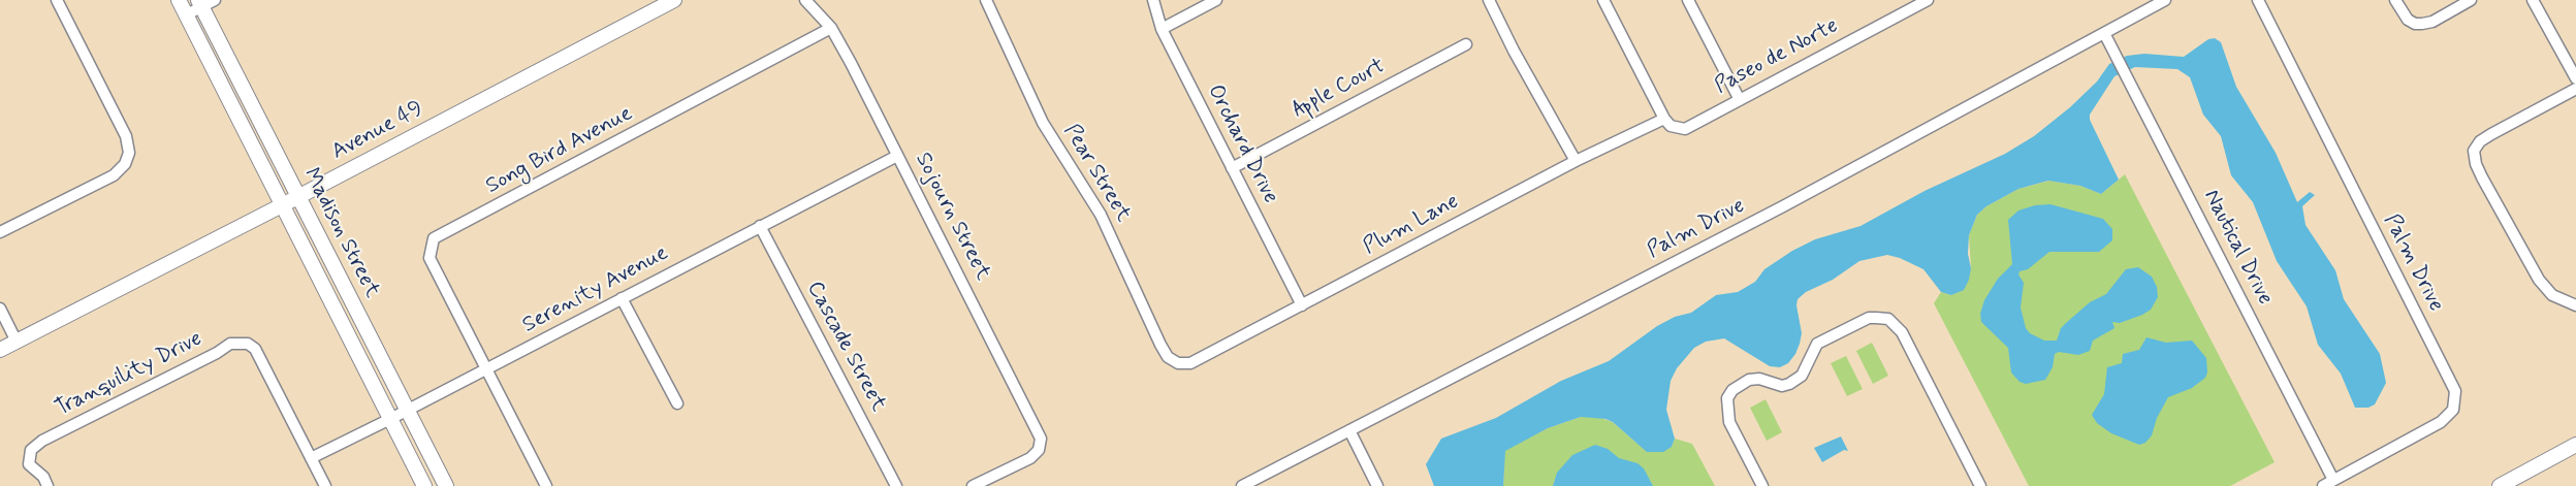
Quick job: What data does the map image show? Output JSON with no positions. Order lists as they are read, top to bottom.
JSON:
{
  "streets": {
    "main road": ["Avenue 49", "Madison Street"],
    "street": [
      "Paseo de Norte",
      "Apple Court",
      "Orchard Drive",
      "Song Bird Avenue",
      "Pear Street",
      "Sojourn Street",
      "Plum Lane",
      "Palm Drive",
      "Nautical Drive",
      "Serenity Avenue",
      "Cascade Street",
      "Tranquility Drive"
    ]
  },
  "crossings": [
    ["Paseo de Norte", "Plum Lane"],
    ["Apple Court", "Orchard Drive"],
    ["Avenue 49", "Madison Street"],
    ["Orchard Drive", "Plum Lane"],
    ["Song Bird Avenue", "Sojourn Street"],
    ["Song Bird Avenue", "Serenity Avenue"],
    ["Pear Street", "Plum Lane"],
    ["Sojourn Street", "Serenity Avenue"],
    ["Palm Drive", "Nautical Drive"],
    ["Madison Street", "Serenity Avenue"],
    ["Serenity Avenue", "Cascade Street"],
    ["Serenity Avenue", "Tranquility Drive"]
  ]
}
